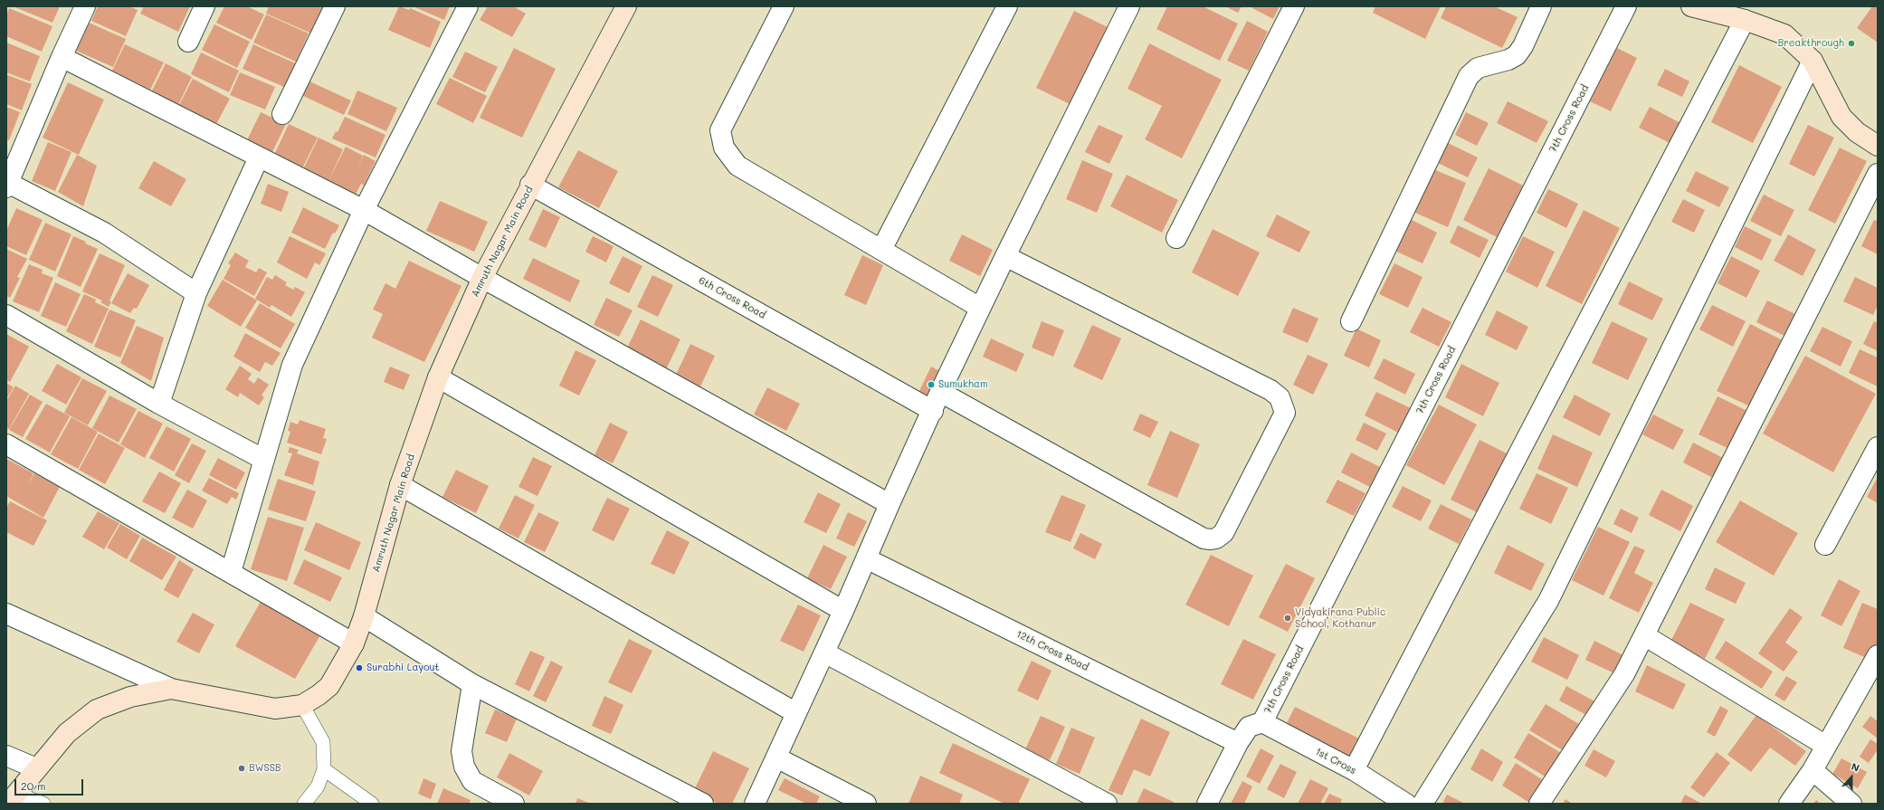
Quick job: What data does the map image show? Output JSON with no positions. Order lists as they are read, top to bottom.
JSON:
{
  "streets": {
    "main road": ["Amruth Nagar Main Road"],
    "street": [
      "7th Cross Road",
      "6th Cross Road",
      "12th Cross Road",
      "1st Cross"
    ]
  },
  "crossings": [
    ["7th Cross Road", "12th Cross Road"],
    ["7th Cross Road", "1st Cross"],
    ["Amruth Nagar Main Road", "6th Cross Road"]
  ],
  "places": [
    "Breakthrough",
    "Sumukham",
    "Vidyakirana Public School, Kothanur",
    "Surabhi Layout",
    "BWSSB"
  ],
  "scale_bar": "20 m",
  "north": "top"
}
